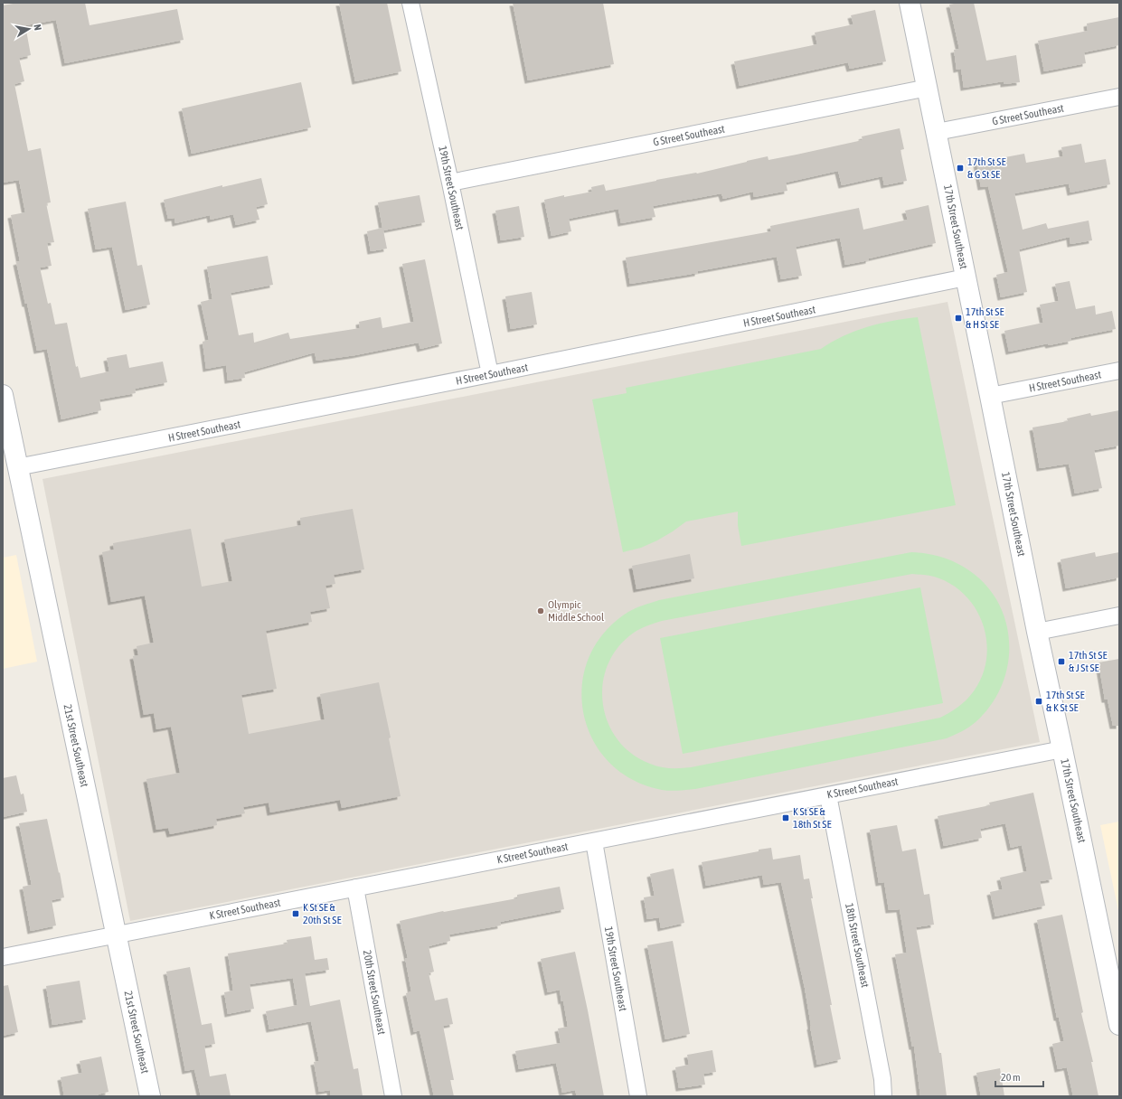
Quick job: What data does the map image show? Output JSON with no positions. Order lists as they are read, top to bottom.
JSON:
{
  "streets": {
    "street": [
      "G Street Southeast",
      "19th Street Southeast",
      "17th Street Southeast",
      "H Street Southeast",
      "21st Street Southeast",
      "K Street Southeast",
      "18th Street Southeast",
      "20th Street Southeast"
    ]
  },
  "crossings": [
    ["G Street Southeast", "19th Street Southeast"],
    ["G Street Southeast", "17th Street Southeast"],
    ["19th Street Southeast", "H Street Southeast"],
    ["19th Street Southeast", "K Street Southeast"],
    ["17th Street Southeast", "H Street Southeast"],
    ["17th Street Southeast", "K Street Southeast"],
    ["H Street Southeast", "21st Street Southeast"],
    ["21st Street Southeast", "K Street Southeast"],
    ["K Street Southeast", "18th Street Southeast"],
    ["K Street Southeast", "20th Street Southeast"]
  ],
  "places": {
    "transit": [
      "17th St SE & G St SE",
      "17th St SE & H St SE",
      "17th St SE & J St SE",
      "17th St SE & K St SE",
      "K St SE & 18th St SE",
      "K St SE & 20th St SE"
    ],
    "other": ["Olympic Middle School"]
  },
  "scale_bar": "20 m",
  "north": "right"
}
